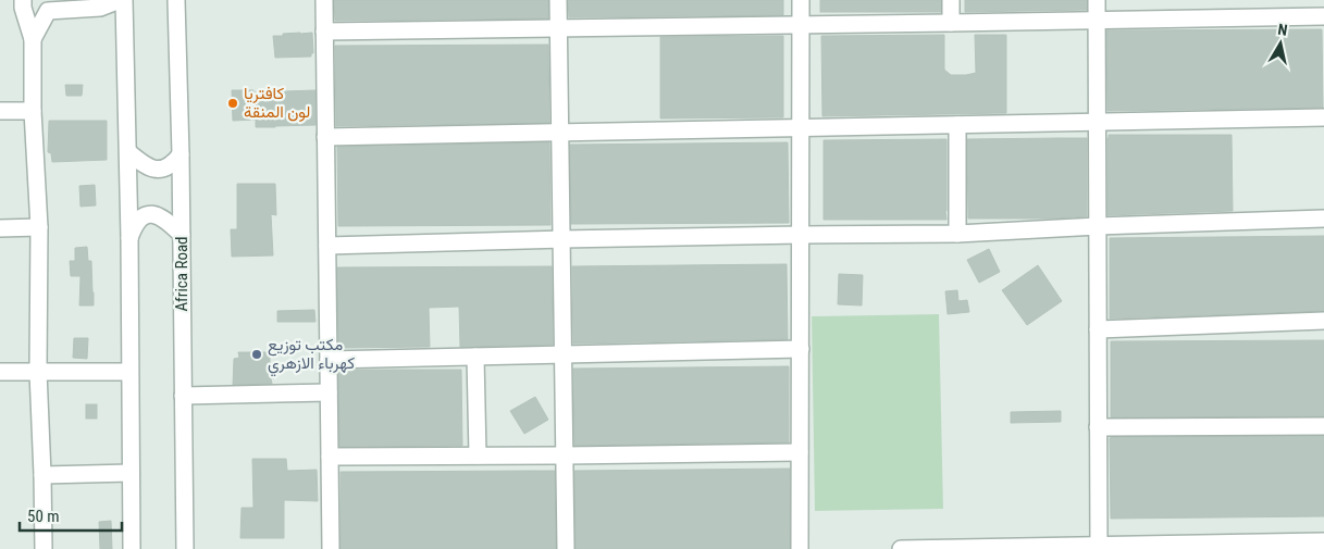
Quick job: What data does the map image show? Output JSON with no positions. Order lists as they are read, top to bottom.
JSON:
{
  "streets": {
    "street": ["Africa Road"]
  },
  "places": ["كافتريا لون المنقة", "مكتب توزيع كهرباء الازهري"],
  "scale_bar": "50 m",
  "north": "top"
}
